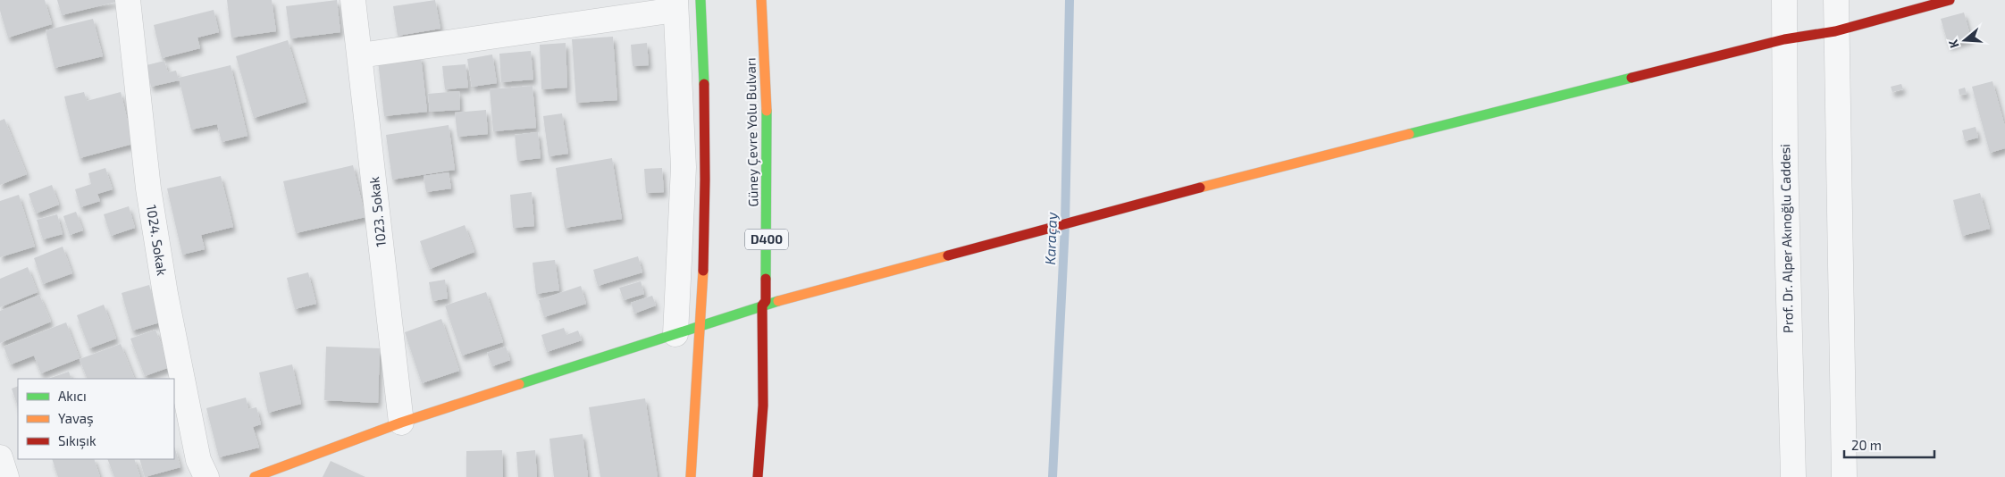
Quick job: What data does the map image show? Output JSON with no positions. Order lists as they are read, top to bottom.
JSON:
{
  "streets": {
    "main road": ["Güney Çevre Yolu Bulvarı", "D400"],
    "street": ["1023. Sokak", "Prof. Dr. Alper Akınoğlu Caddesi", "1024. Sokak"]
  },
  "water": ["Karaçay"],
  "legend": ["Akıcı", "Yavaş", "Sıkışık"],
  "scale_bar": "20 m",
  "north": "left"
}
